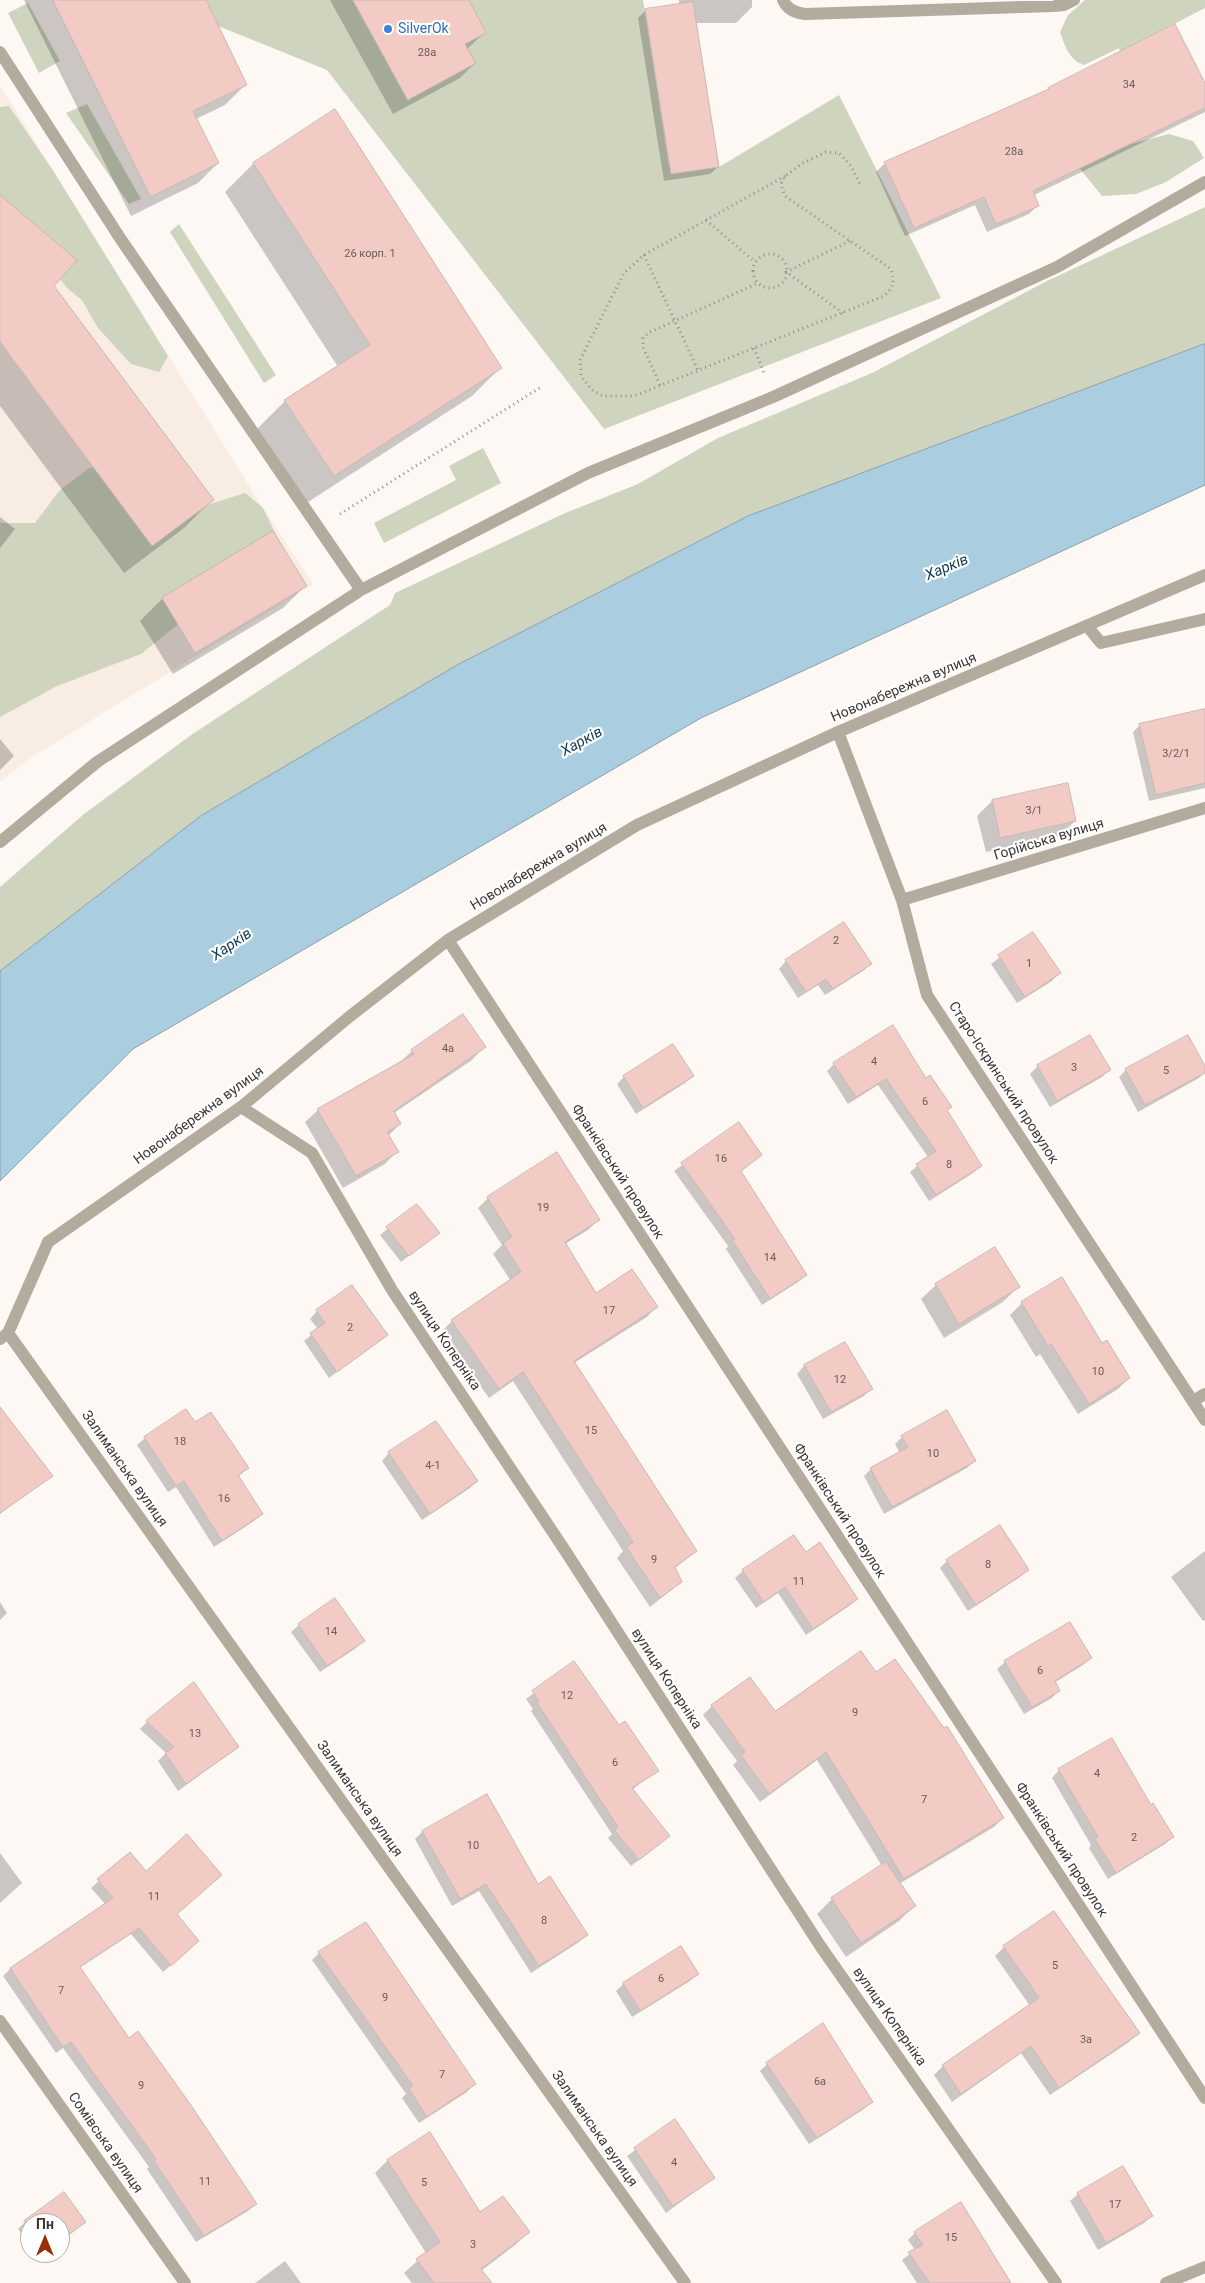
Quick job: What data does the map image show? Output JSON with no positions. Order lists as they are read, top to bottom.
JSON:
{
  "streets": {
    "street": [
      "Новонабережна вулиця",
      "Горійська вулиця",
      "Старо-Іскринський провулок",
      "Франківський провулок",
      "вулиця Коперніка",
      "Залиманська вулиця",
      "Сомівська вулиця"
    ]
  },
  "crossings": [
    ["Новонабережна вулиця", "Старо-Іскринський провулок"],
    ["Новонабережна вулиця", "Франківський провулок"],
    ["Новонабережна вулиця", "вулиця Коперніка"],
    ["Новонабережна вулиця", "Залиманська вулиця"],
    ["Горійська вулиця", "Старо-Іскринський провулок"]
  ],
  "water": ["Харків"],
  "places": ["SilverOk"],
  "house_numbers": [
    "28а",
    "34",
    "28а",
    "26 корп. 1",
    "3/2/1",
    "3/1",
    "2",
    "1",
    "4а",
    "4",
    "3",
    "5",
    "6",
    "16",
    "8",
    "19",
    "14",
    "17",
    "2",
    "10",
    "12",
    "15",
    "18",
    "10",
    "4-1",
    "16",
    "9",
    "8",
    "11",
    "14",
    "6",
    "12",
    "9",
    "13",
    "6",
    "4",
    "7",
    "2",
    "10",
    "11",
    "8",
    "5",
    "6",
    "7",
    "9",
    "3а",
    "7",
    "6а",
    "9",
    "4",
    "11",
    "5",
    "17",
    "15",
    "3"
  ],
  "north": "top"
}
